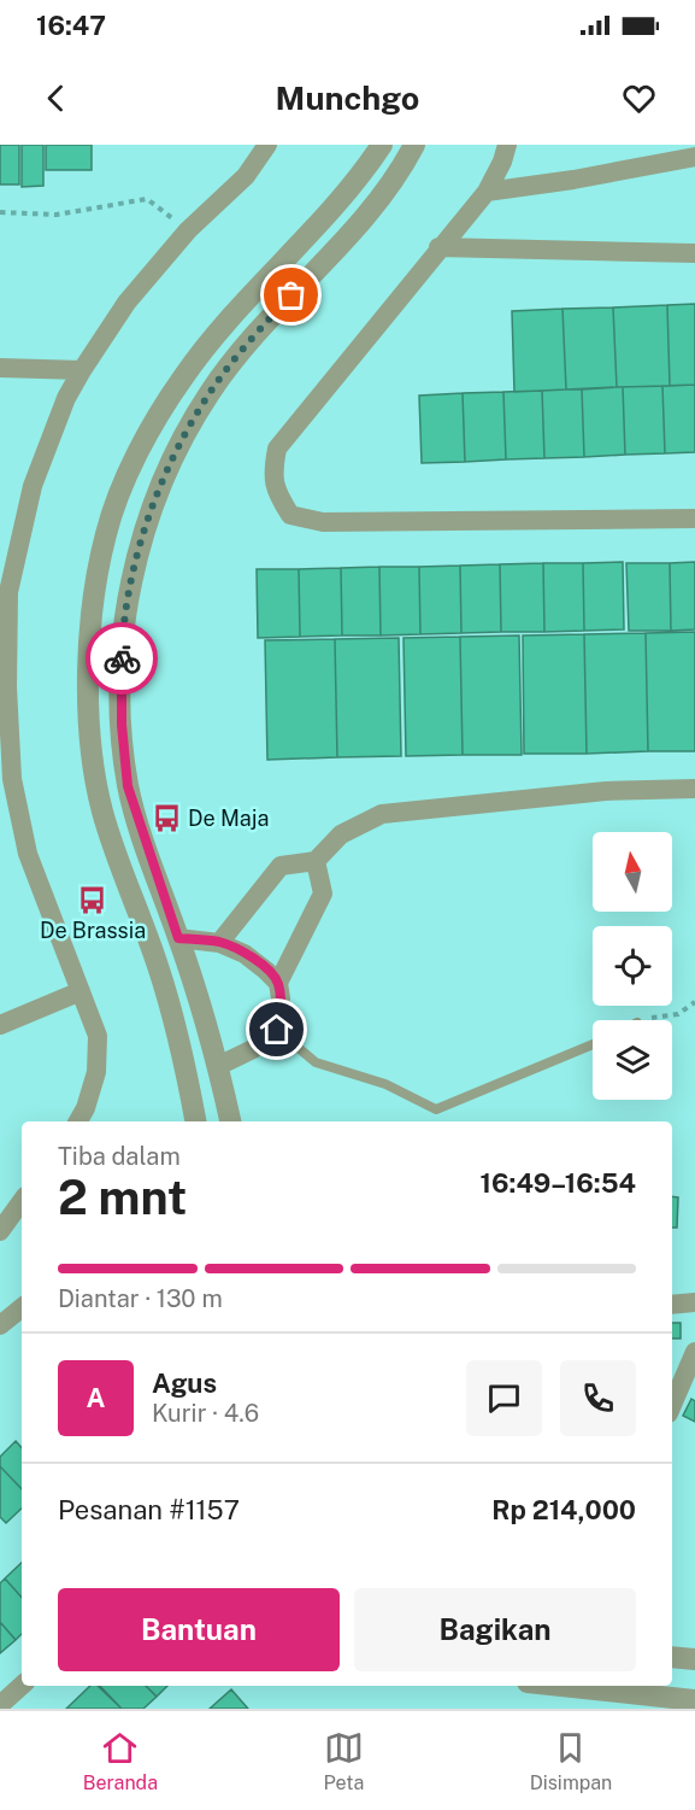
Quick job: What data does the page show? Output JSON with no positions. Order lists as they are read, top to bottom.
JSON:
{
  "places": {
    "bus stop": ["De Maja", "De Brassia"]
  },
  "north": "top",
  "page": {
    "status": "16:47",
    "header": "Munchgo",
    "heading": ["2 mnt", "Tiba dalam", "16:49–16:54"],
    "panel": [
      "Agus",
      "Kurir · 4.6",
      "Pesanan #1157",
      "Rp 214,000"
    ],
    "bar": "Diantar · 130 m",
    "round": "A",
    "buttons": ["Bantuan", "Bagikan"],
    "tabs": ["Beranda", "Peta", "Disimpan"]
  }
}
